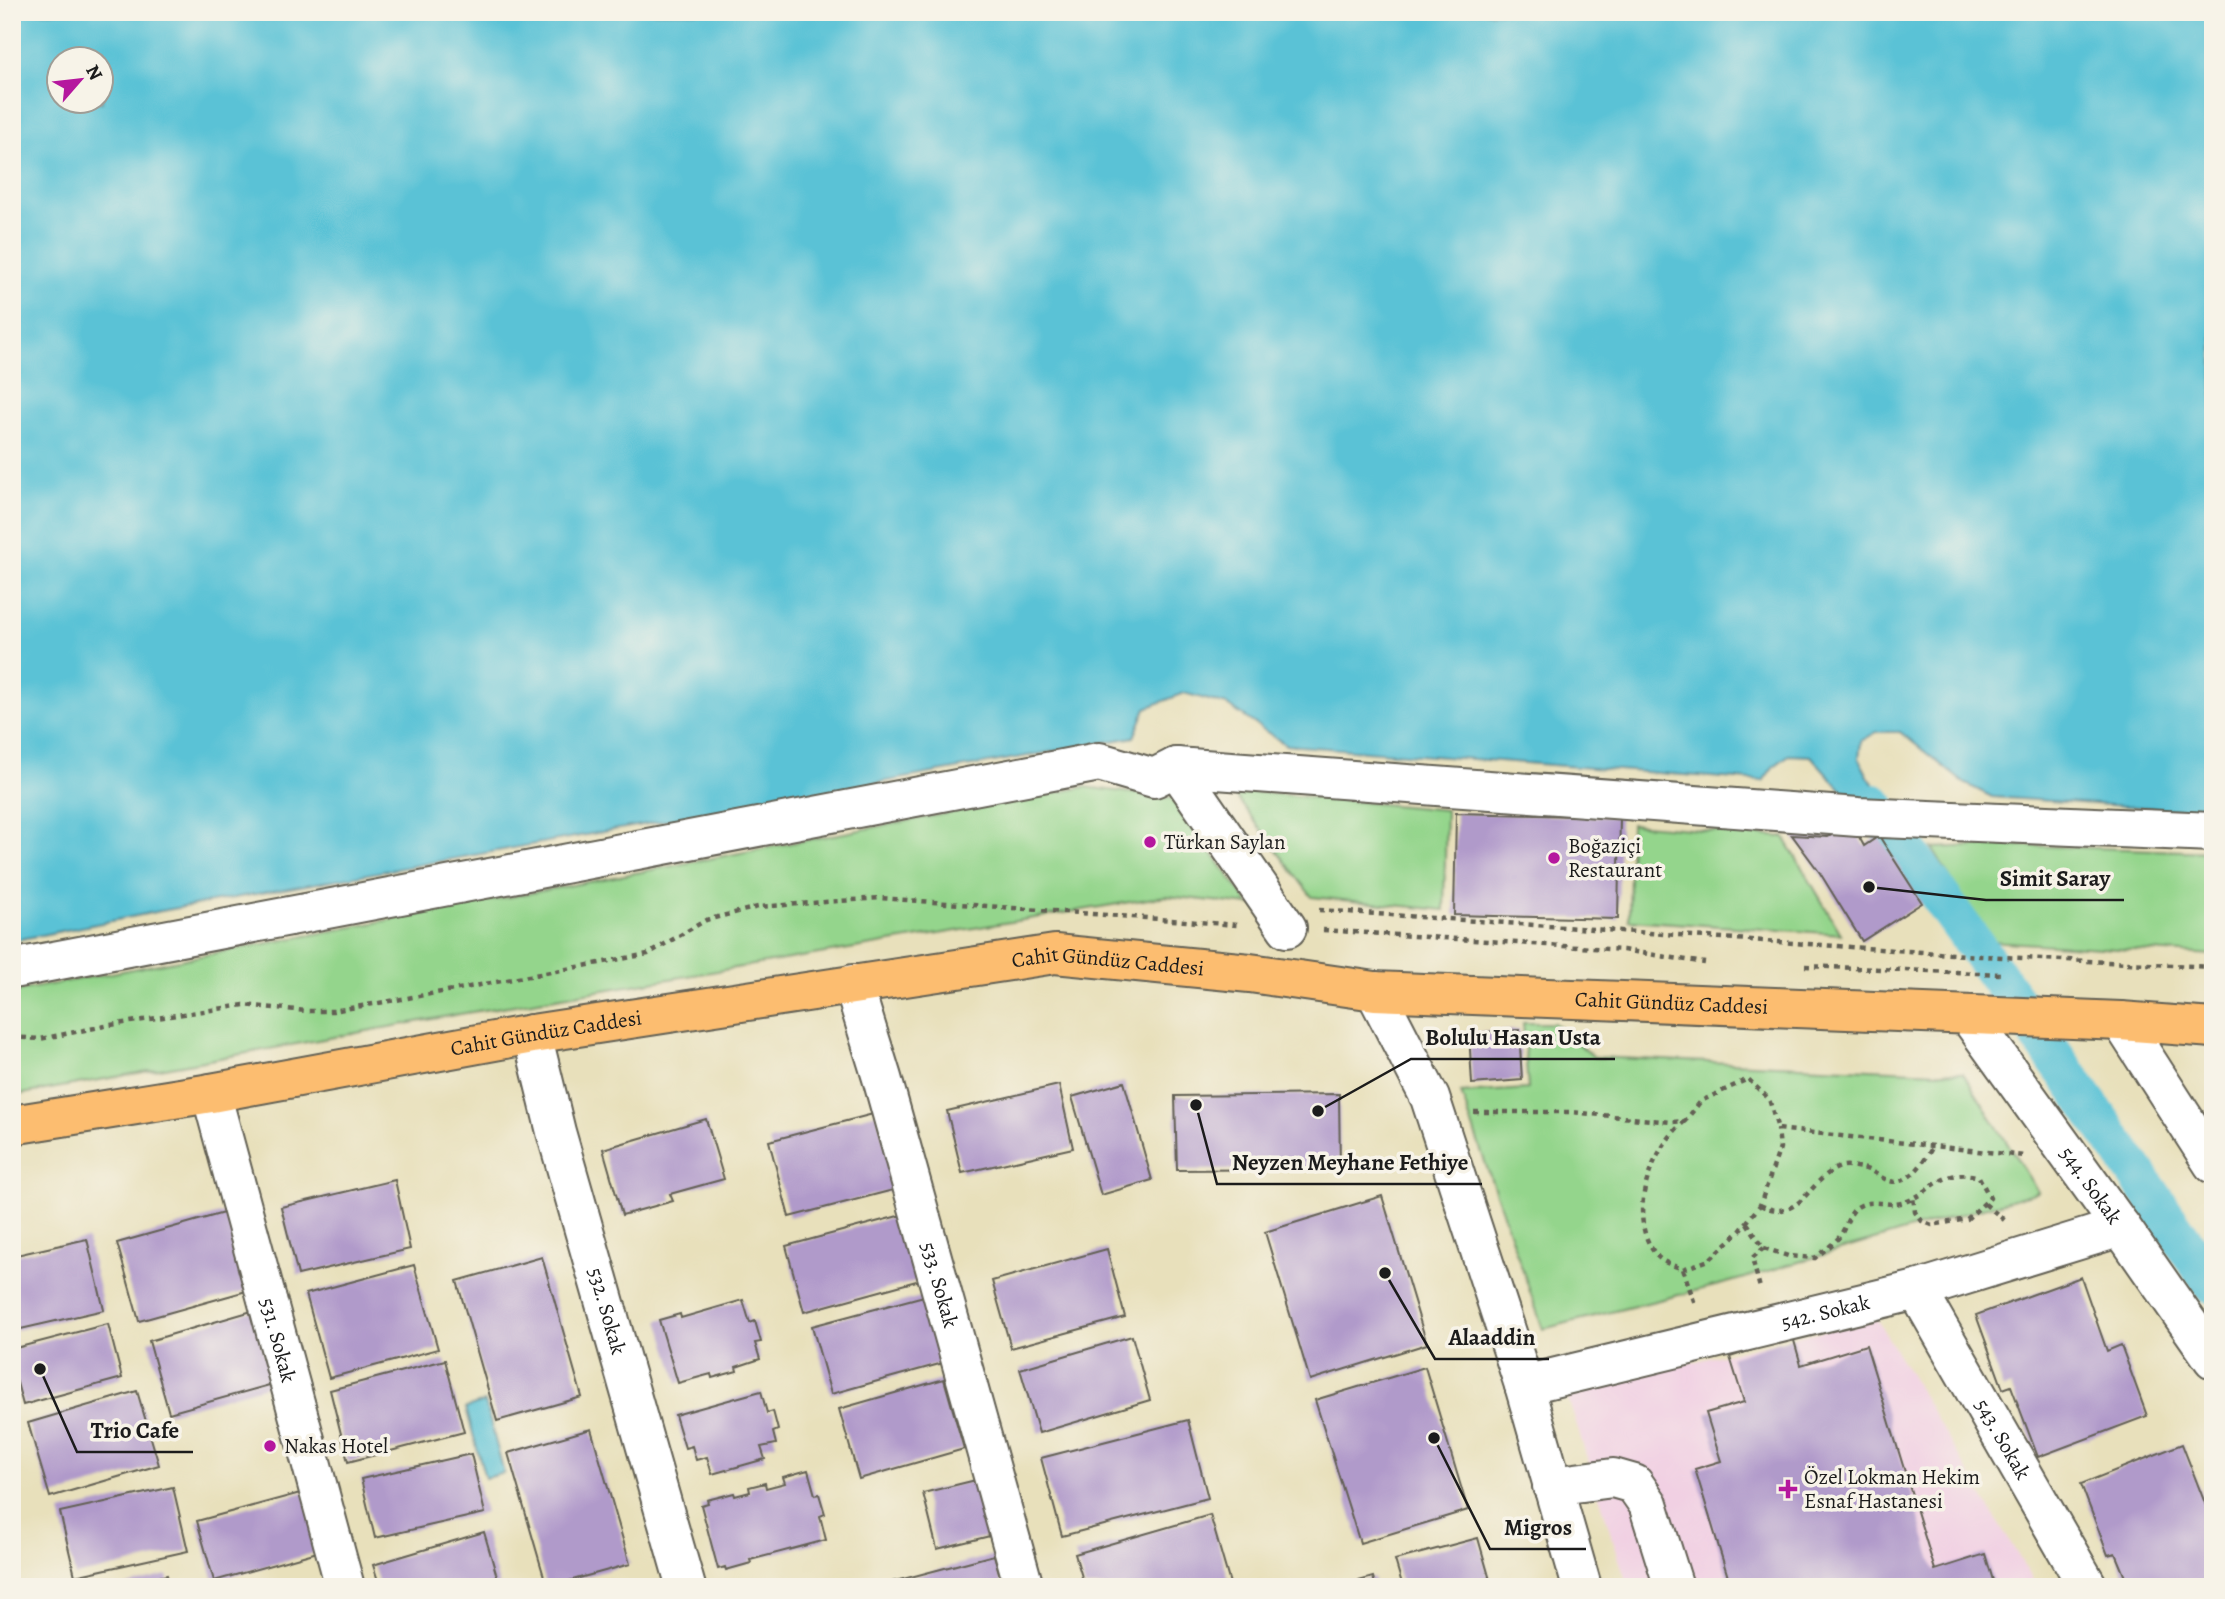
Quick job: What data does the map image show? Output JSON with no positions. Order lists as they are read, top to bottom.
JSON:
{
  "streets": {
    "main road": ["Cahit Gündüz Caddesi"],
    "street": [
      "544. Sokak",
      "533. Sokak",
      "532. Sokak",
      "542. Sokak",
      "531. Sokak",
      "543. Sokak"
    ]
  },
  "crossings": [
    ["Cahit Gündüz Caddesi", "544. Sokak"],
    ["Cahit Gündüz Caddesi", "533. Sokak"],
    ["Cahit Gündüz Caddesi", "532. Sokak"],
    ["Cahit Gündüz Caddesi", "531. Sokak"],
    ["544. Sokak", "542. Sokak"],
    ["542. Sokak", "543. Sokak"]
  ],
  "places": {
    "other": [
      "Türkan Saylan",
      "Boğaziçi Restaurant",
      "Simit Saray",
      "Neyzen Meyhane Fethiye",
      "Bolulu Hasan Usta",
      "Alaaddin",
      "Trio Cafe",
      "Migros",
      "Nakas Hotel"
    ],
    "health": ["Özel Lokman Hekim Esnaf Hastanesi"]
  },
  "north": "top right"
}
